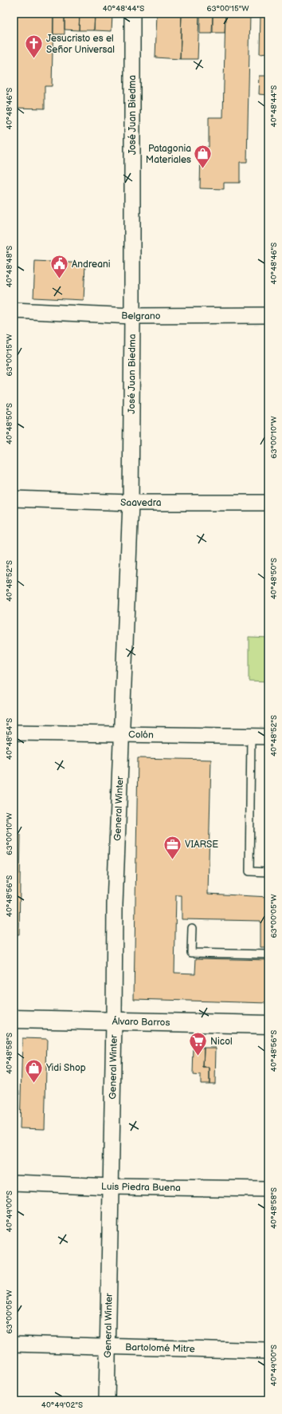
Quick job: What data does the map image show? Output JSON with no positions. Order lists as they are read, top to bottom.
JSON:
{
  "streets": {
    "main road": ["Álvaro Barros"],
    "street": [
      "José Juan Biedma",
      "Belgrano",
      "Saavedra",
      "Colón",
      "General Winter",
      "Luis Piedra Buena",
      "Bartolomé Mitre"
    ]
  },
  "crossings": [
    ["José Juan Biedma", "Belgrano"],
    ["José Juan Biedma", "Saavedra"],
    ["José Juan Biedma", "Colón"],
    ["José Juan Biedma", "General Winter"],
    ["Colón", "General Winter"],
    ["General Winter", "Álvaro Barros"],
    ["General Winter", "Luis Piedra Buena"],
    ["General Winter", "Bartolomé Mitre"]
  ],
  "places": {
    "church": ["Jesucristo es el Señor Universal"],
    "shop": ["Patagonia Materiales", "Yidi Shop"],
    "public building": ["Andreani"],
    "office": ["VIARSE"],
    "supermarket": ["Nicol"]
  },
  "coordinates": [
    "40°48'44\"S",
    "63°00'15\"W",
    "40°48'46\"S",
    "40°48'48\"S",
    "40°48'50\"S",
    "63°00'10\"W",
    "40°48'52\"S",
    "40°48'54\"S",
    "40°48'56\"S",
    "63°00'05\"W",
    "40°48'58\"S",
    "40°49'00\"S",
    "40°49'02\"S"
  ]
}
